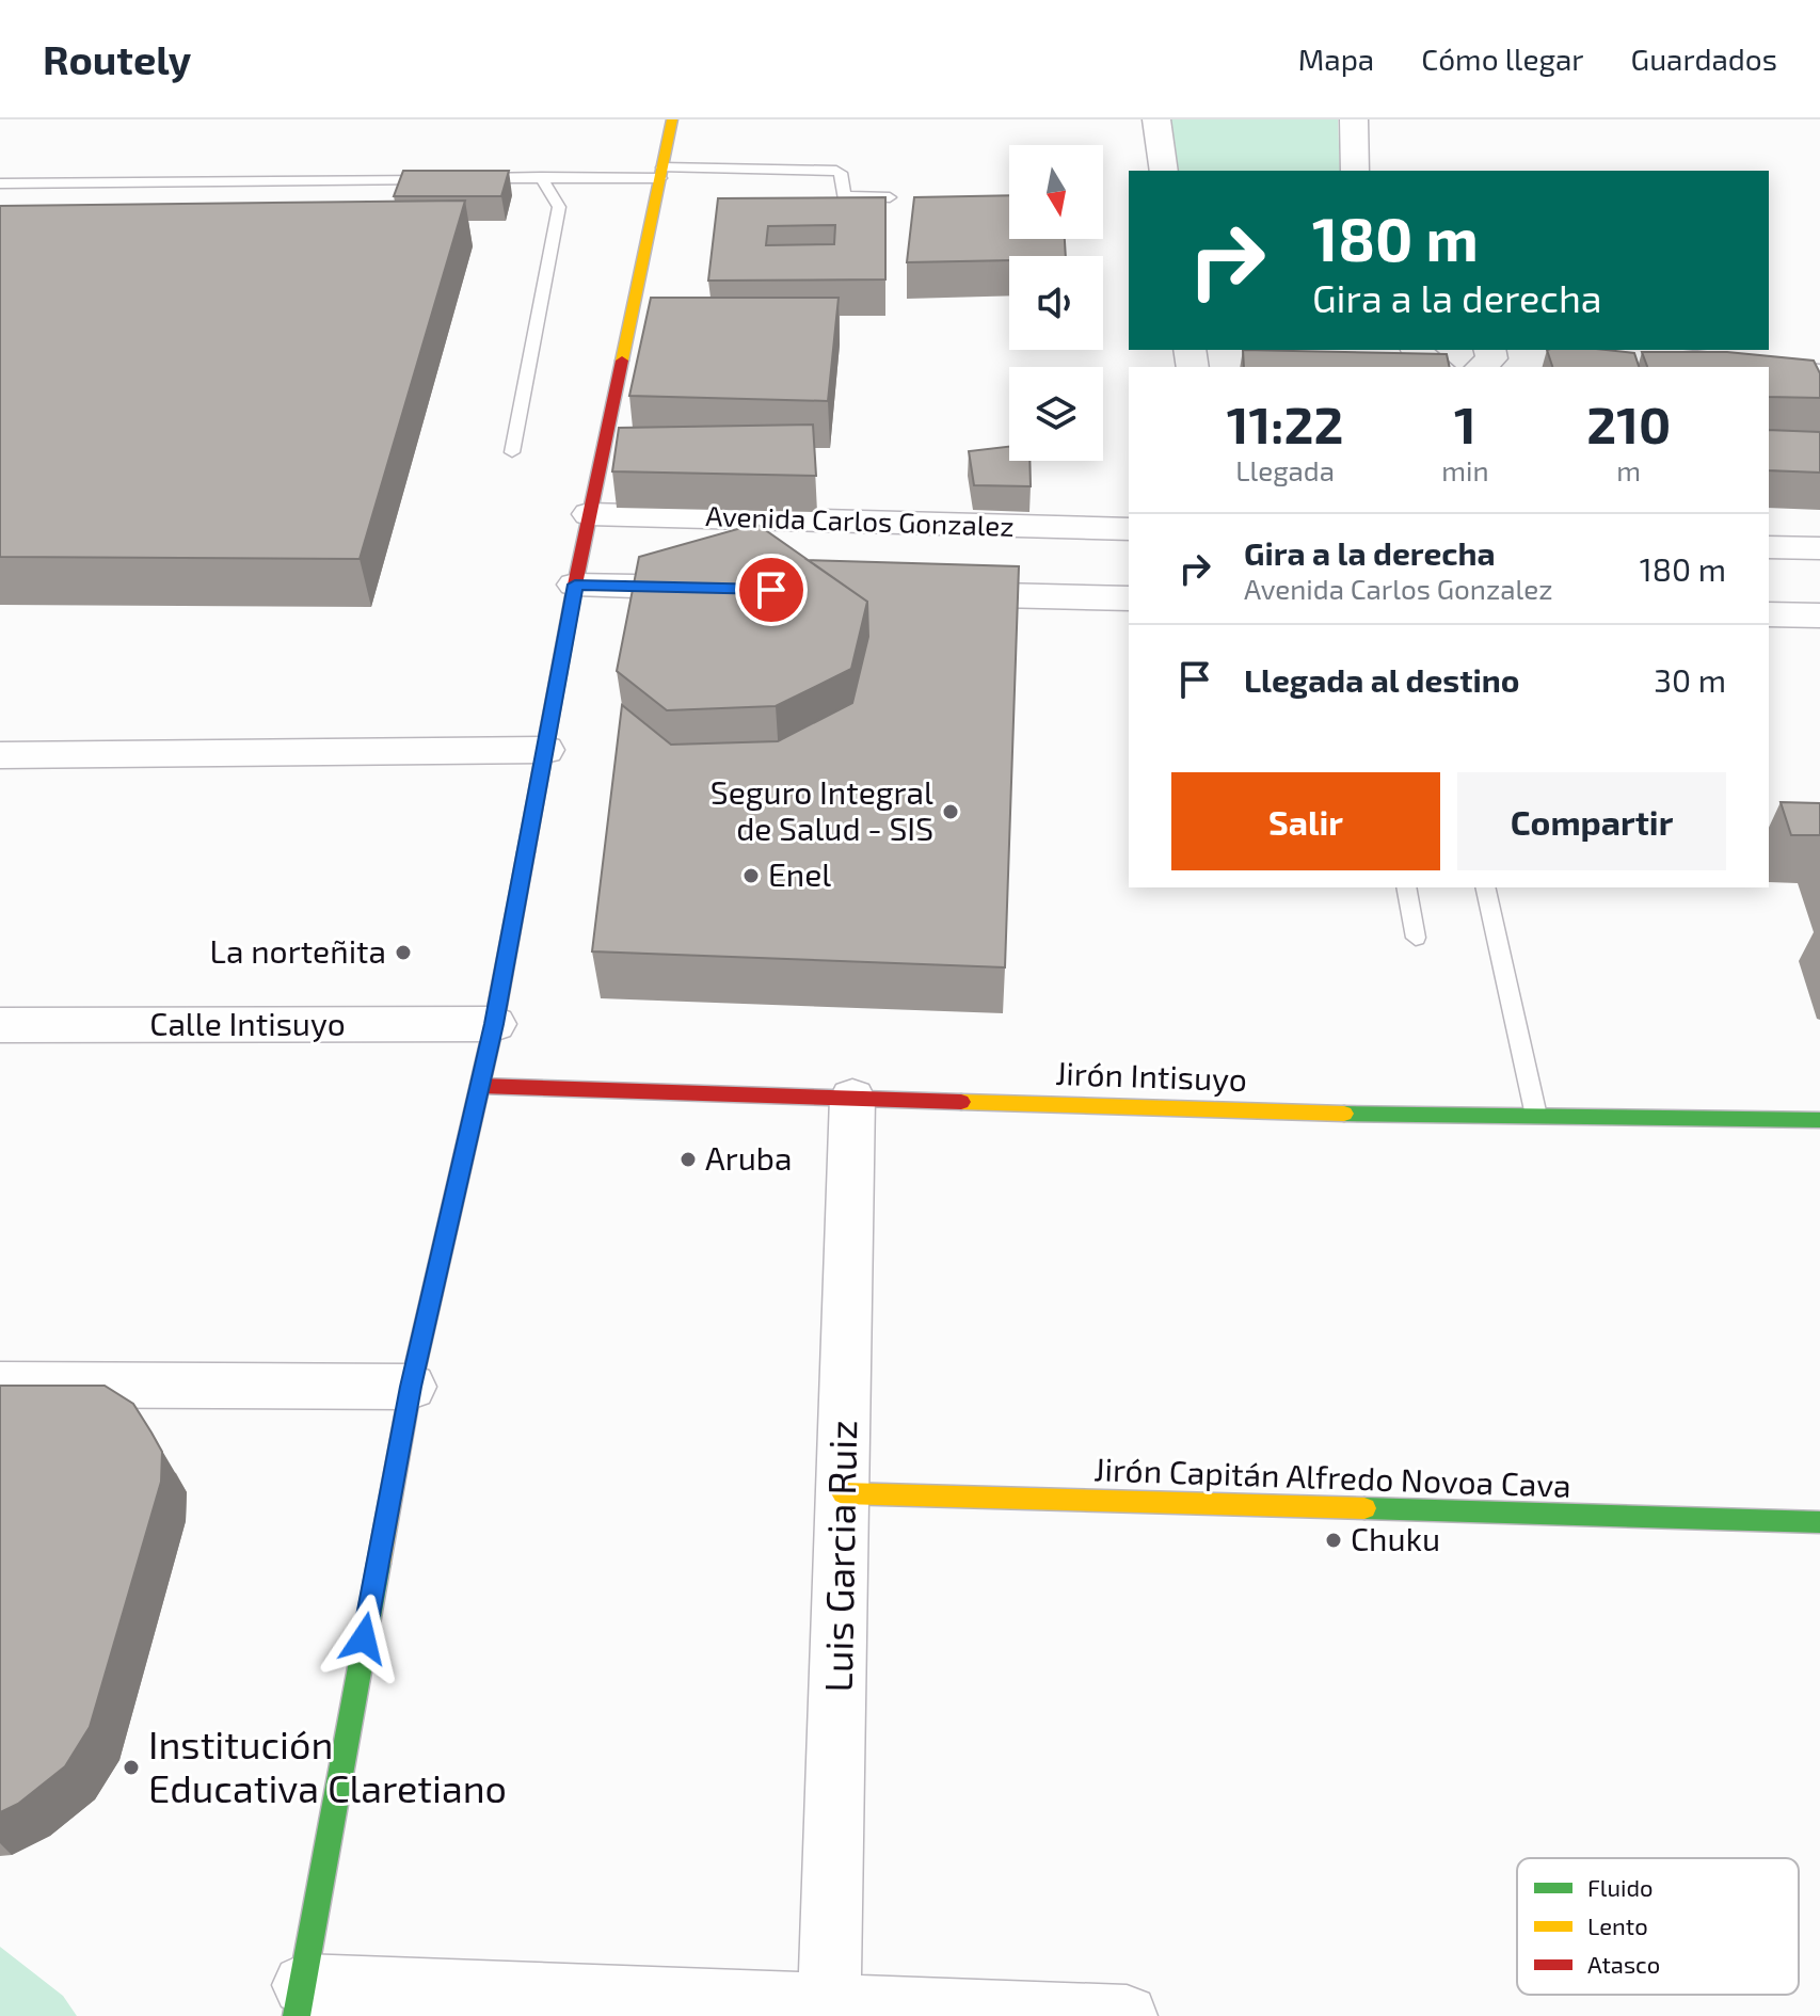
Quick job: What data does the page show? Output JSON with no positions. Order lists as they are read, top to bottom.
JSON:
{
  "streets": {
    "street": [
      "Avenida Carlos Gonzalez",
      "Calle Intisuyo",
      "Jirón Intisuyo",
      "Jirón Capitán Alfredo Novoa Cava",
      "Luis Garcia Ruiz"
    ]
  },
  "crossings": [
    ["Jirón Intisuyo", "Luis Garcia Ruiz"],
    ["Jirón Capitán Alfredo Novoa Cava", "Luis Garcia Ruiz"]
  ],
  "places": [
    "Seguro Integral de Salud - SIS",
    "Enel",
    "La norteñita",
    "Aruba",
    "Chuku",
    "Institución Educativa Claretiano"
  ],
  "legend": ["Fluido", "Lento", "Atasco"],
  "north": "bottom",
  "page": {
    "header": "Routely",
    "nav": ["Mapa", "Cómo llegar", "Guardados"],
    "turn": ["180 m", "Gira a la derecha"],
    "eta": [
      "11:22",
      "Llegada",
      "1",
      "min",
      "210",
      "m"
    ],
    "list": [
      {
        "name": "Gira a la derecha",
        "note": "Avenida Carlos Gonzalez",
        "value": "180 m"
      },
      {
        "name": "Llegada al destino",
        "value": "30 m"
      }
    ],
    "buttons": ["Salir", "Compartir"]
  }
}
